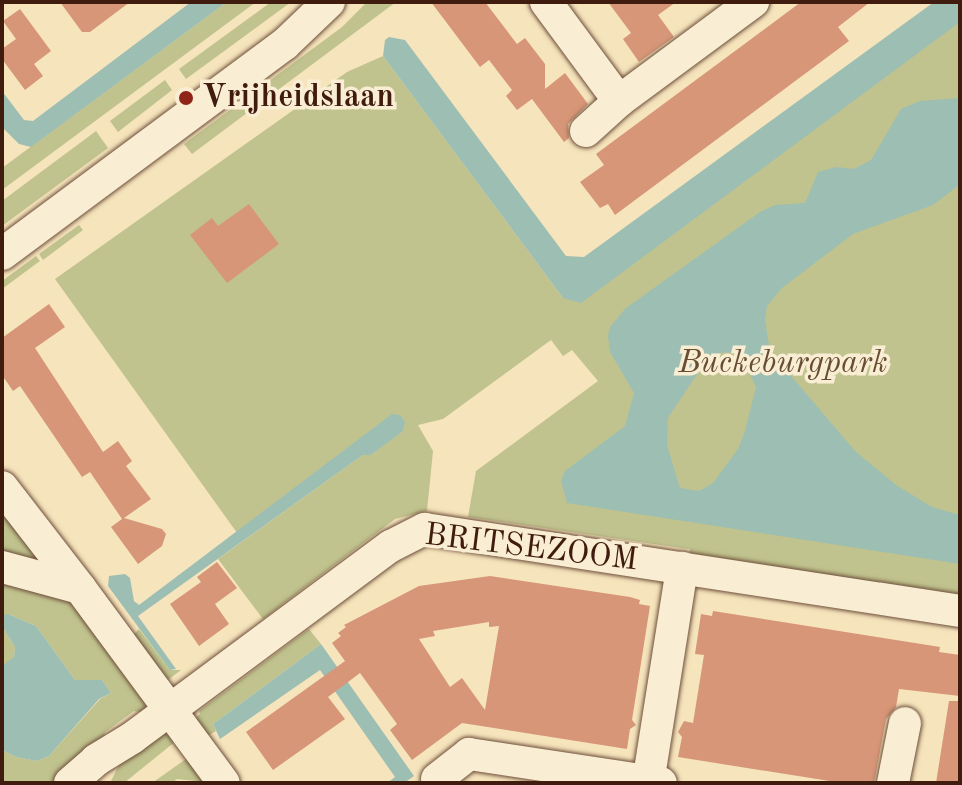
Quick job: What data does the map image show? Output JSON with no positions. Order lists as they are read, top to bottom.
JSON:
{
  "streets": {
    "street": ["BRITSEZOOM"]
  },
  "parks": ["Buckeburgpark"],
  "places": ["Vrijheidslaan"]
}
